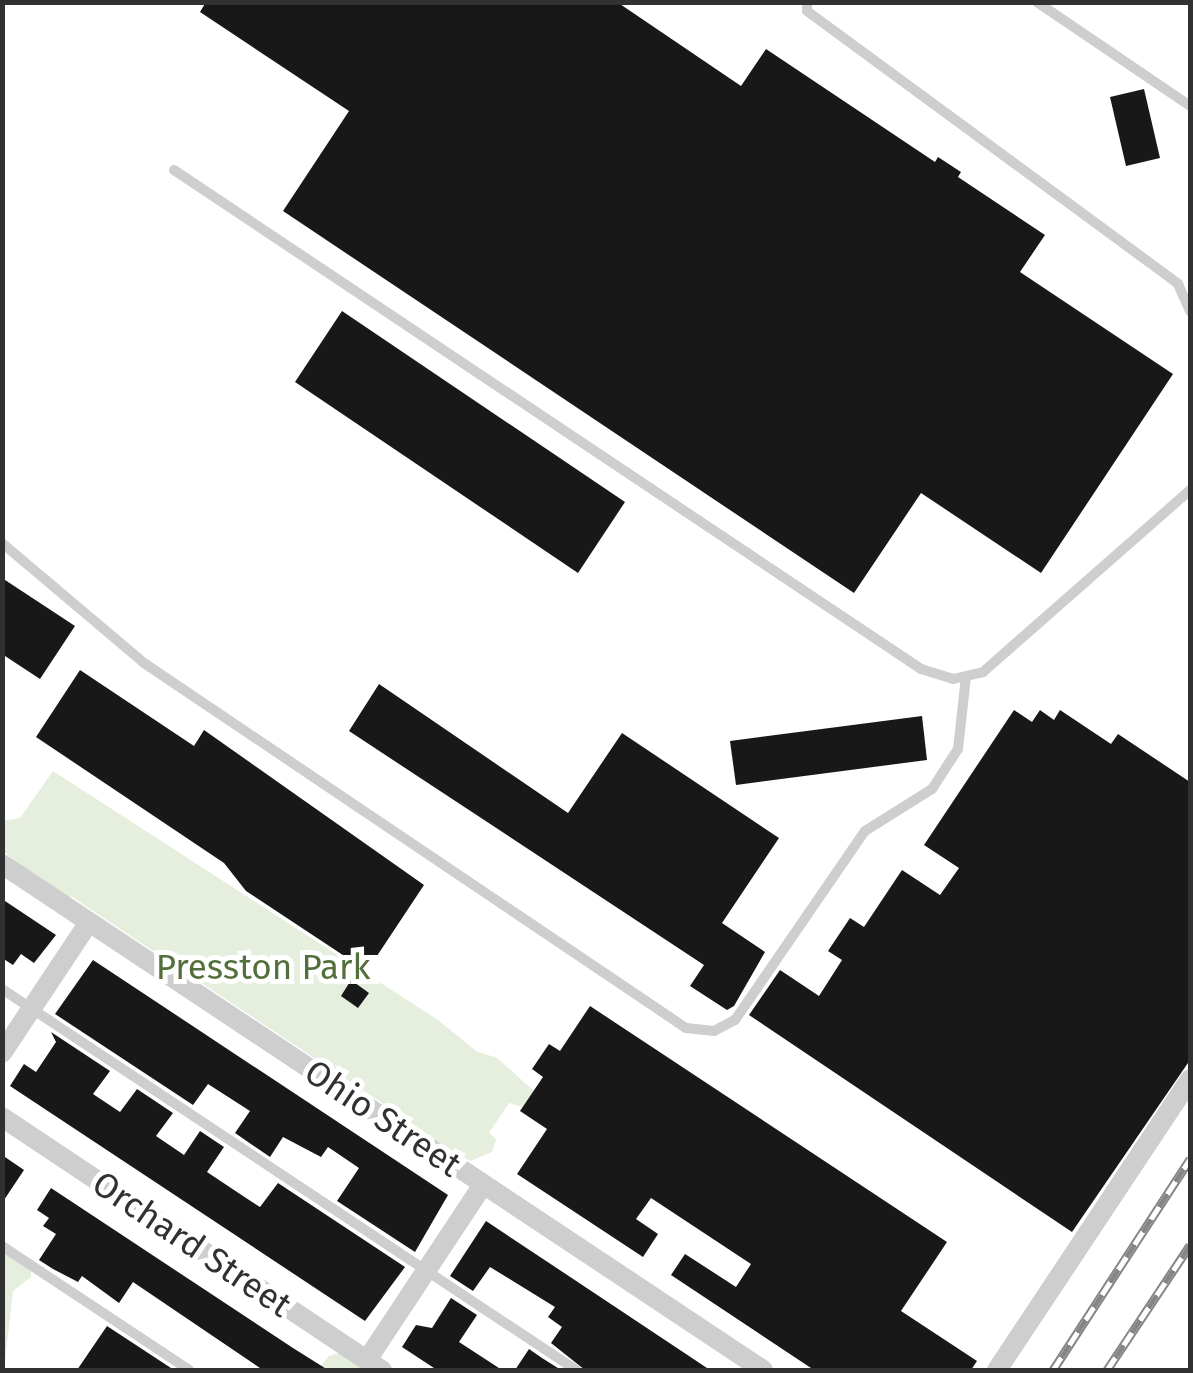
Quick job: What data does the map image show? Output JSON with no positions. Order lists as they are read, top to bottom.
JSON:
{
  "streets": {
    "street": ["Ohio Street", "Orchard Street"]
  },
  "parks": ["Presston Park"]
}
